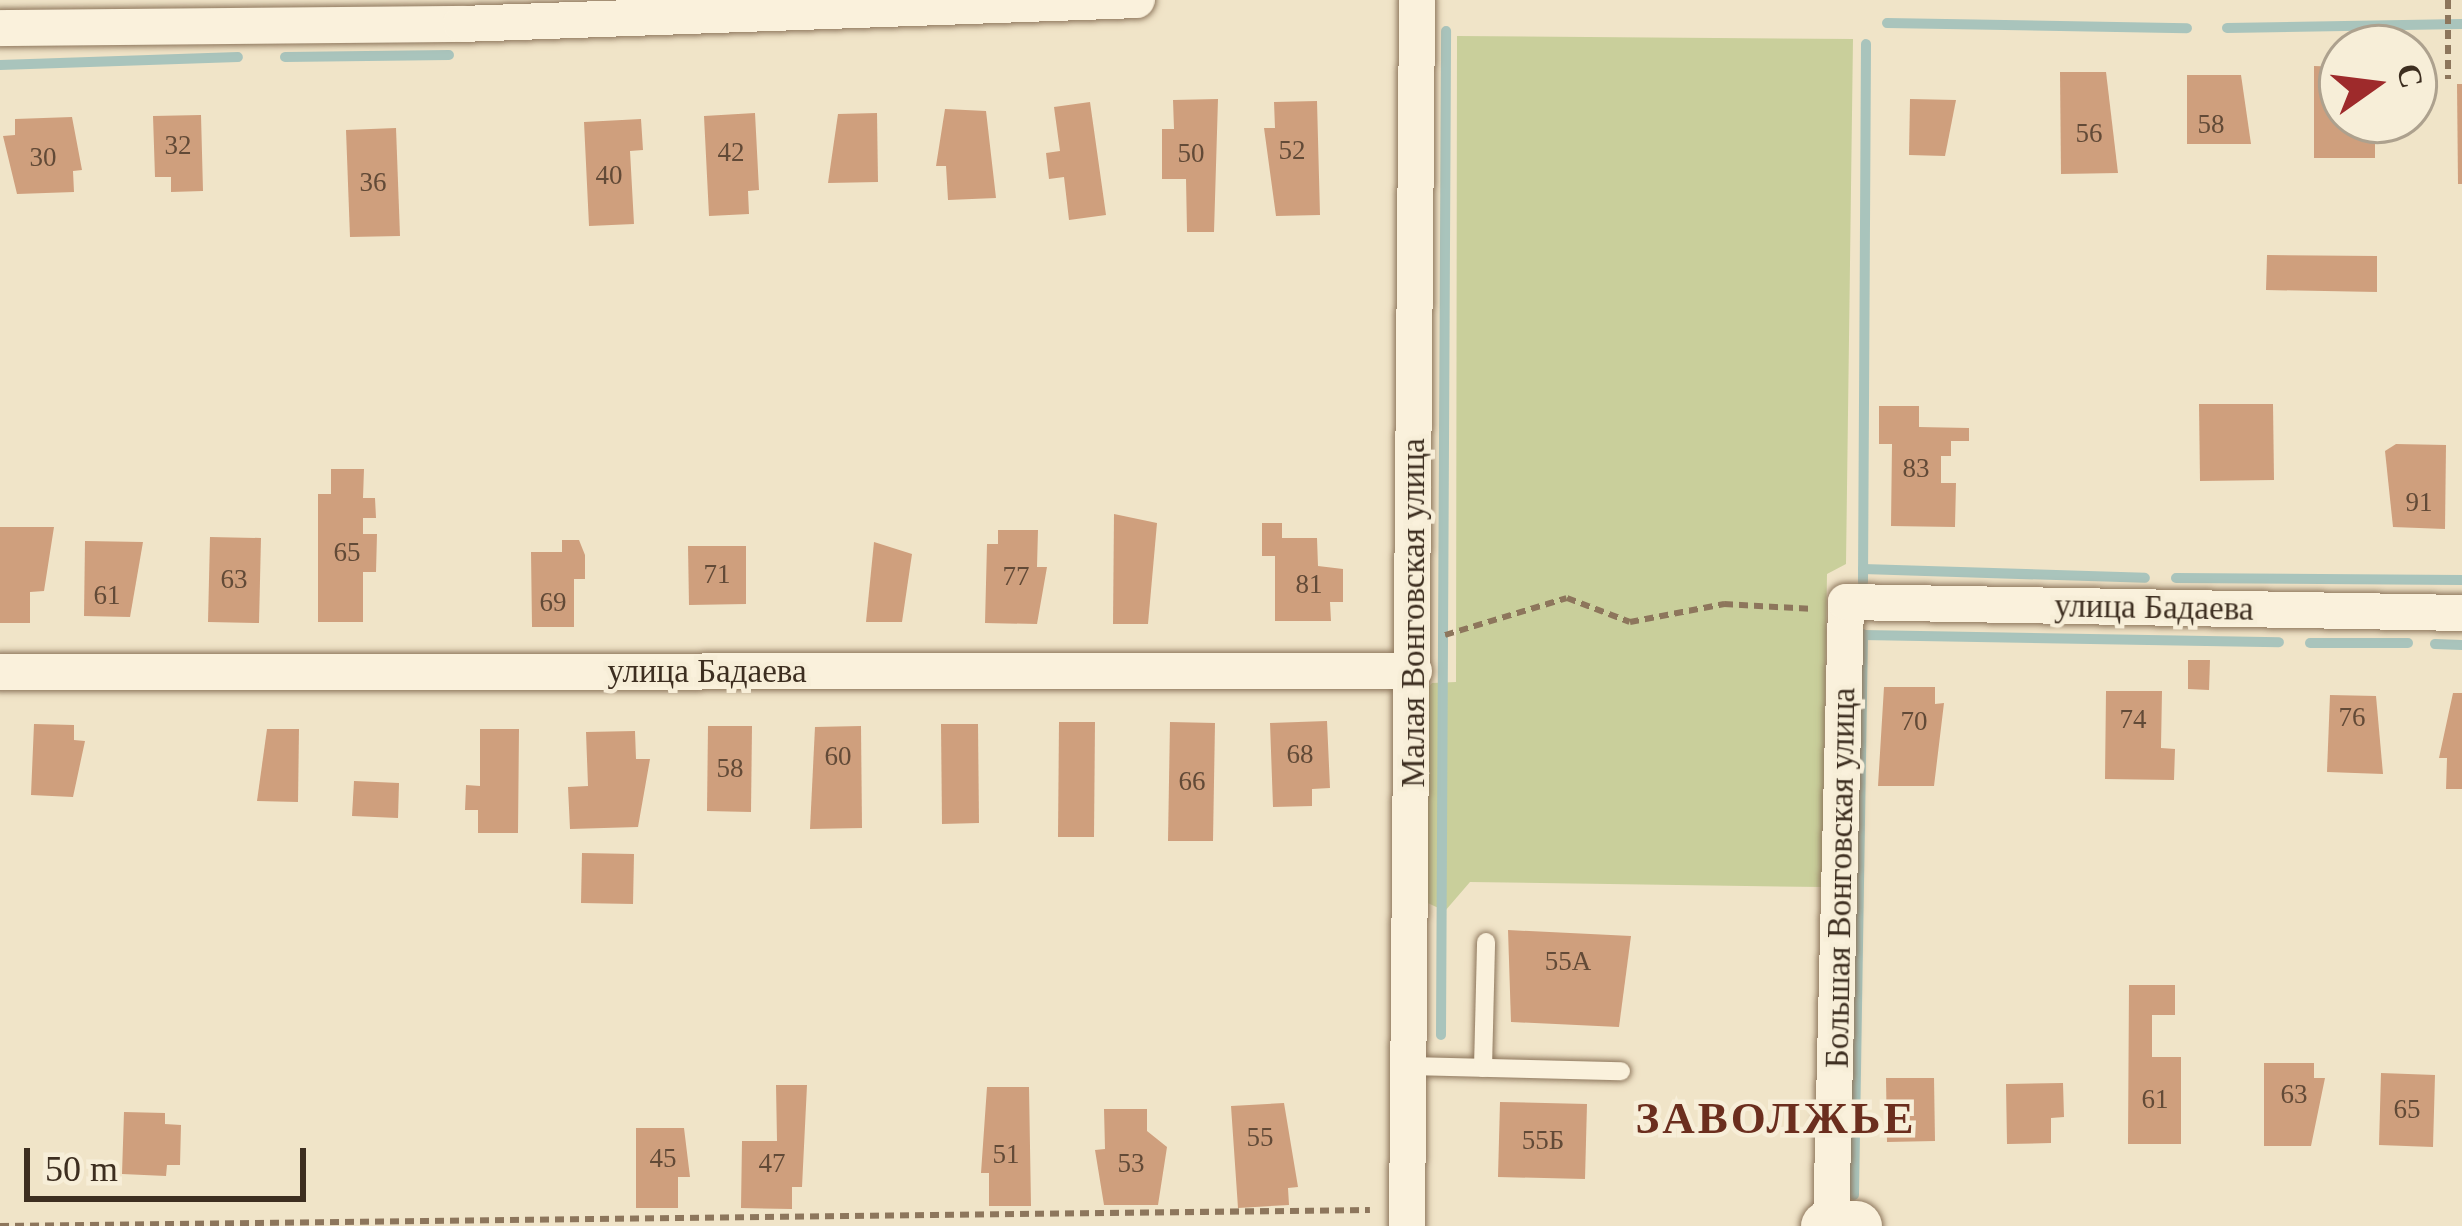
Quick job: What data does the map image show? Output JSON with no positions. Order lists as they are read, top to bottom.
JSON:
{
  "streets": {
    "street": ["улица Бадаева", "Малая Вонговская улица", "Большая Вонговская улица"]
  },
  "crossings": [
    ["улица Бадаева", "Малая Вонговская улица"],
    ["улица Бадаева", "Большая Вонговская улица"]
  ],
  "districts": ["ЗАВОЛЖЬЕ"],
  "house_numbers": [
    "58",
    "56",
    "32",
    "52",
    "42",
    "50",
    "30",
    "40",
    "36",
    "83",
    "91",
    "65",
    "71",
    "77",
    "63",
    "81",
    "61",
    "69",
    "76",
    "74",
    "70",
    "68",
    "60",
    "58",
    "66",
    "55А",
    "63",
    "61",
    "65",
    "55",
    "55Б",
    "51",
    "45",
    "47",
    "53"
  ],
  "scale_bar": "50 m",
  "north": "right"
}
